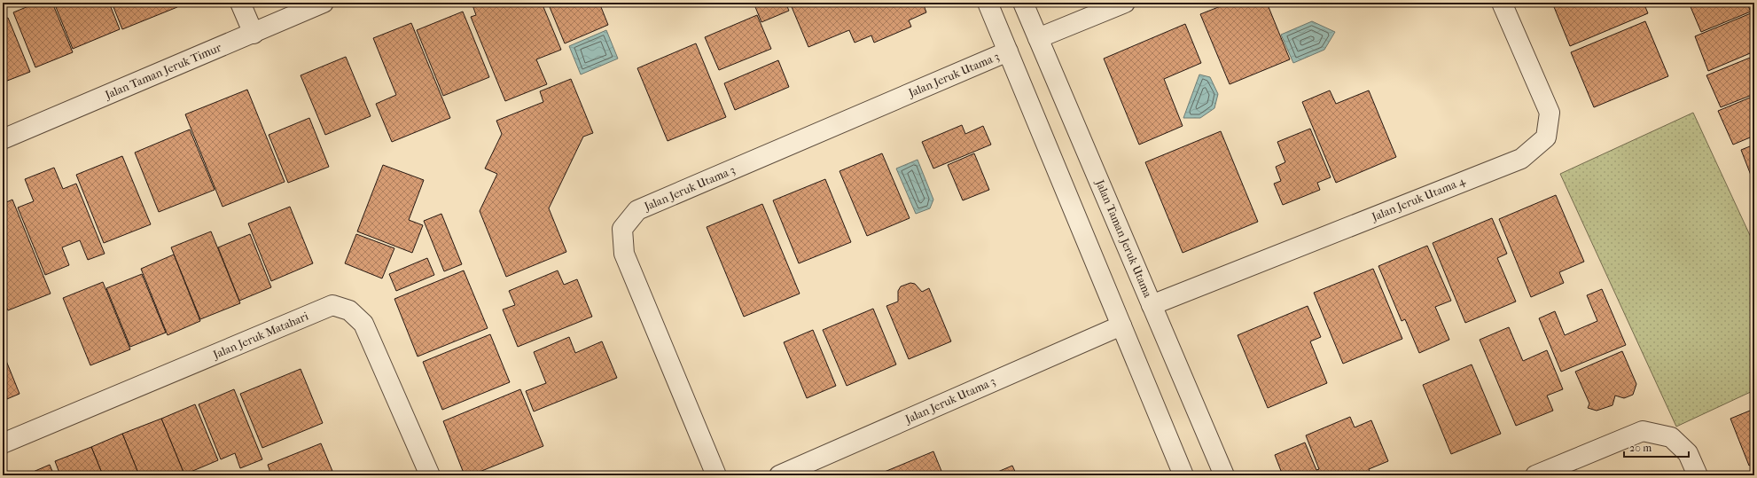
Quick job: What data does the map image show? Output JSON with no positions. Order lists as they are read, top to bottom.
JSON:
{
  "streets": {
    "street": [
      "Jalan Taman Jeruk Timur",
      "Jalan Jeruk Utama 3",
      "Jalan Jeruk Utama 4",
      "Jalan Taman Jeruk Utama",
      "Jalan Jeruk Matahari"
    ]
  },
  "crossings": [
    ["Jalan Jeruk Utama 4", "Jalan Taman Jeruk Utama"]
  ],
  "scale_bar": "20 m"
}
